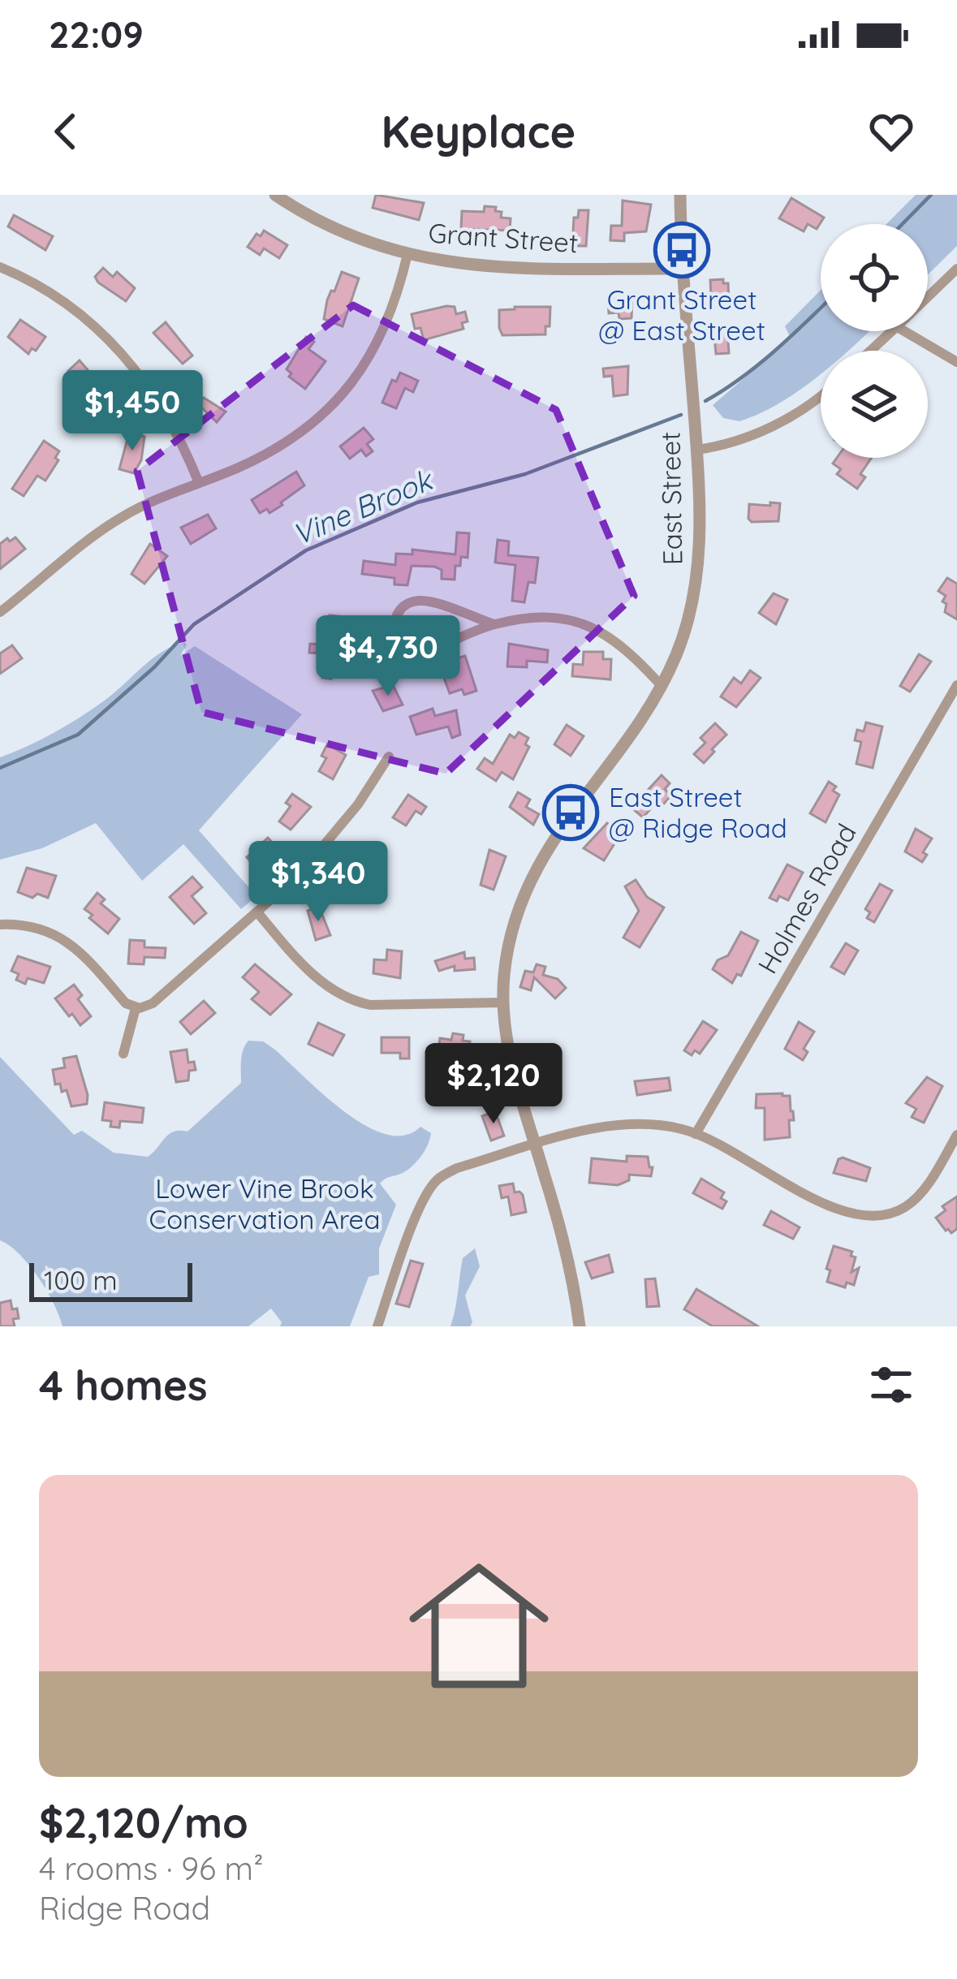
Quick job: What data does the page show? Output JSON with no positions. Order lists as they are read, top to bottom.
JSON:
{
  "streets": {
    "street": ["Grant Street", "East Street", "Holmes Road"]
  },
  "crossings": [
    ["Grant Street", "East Street"]
  ],
  "water": ["Vine Brook"],
  "parks": ["Lower Vine Brook Conservation Area"],
  "places": {
    "bus stop": ["Grant Street @ East Street", "East Street @ Ridge Road"]
  },
  "scale_bar": "100 m",
  "page": {
    "status": "22:09",
    "header": "Keyplace",
    "price": [
      "$1,450",
      "$4,730",
      "$1,340",
      "$2,120"
    ],
    "scale": "100 m",
    "heading": "4 homes",
    "list": [
      {
        "name": "$2,120/mo",
        "note": "4 rooms · 96 m² · Ridge Road"
      }
    ]
  }
}
